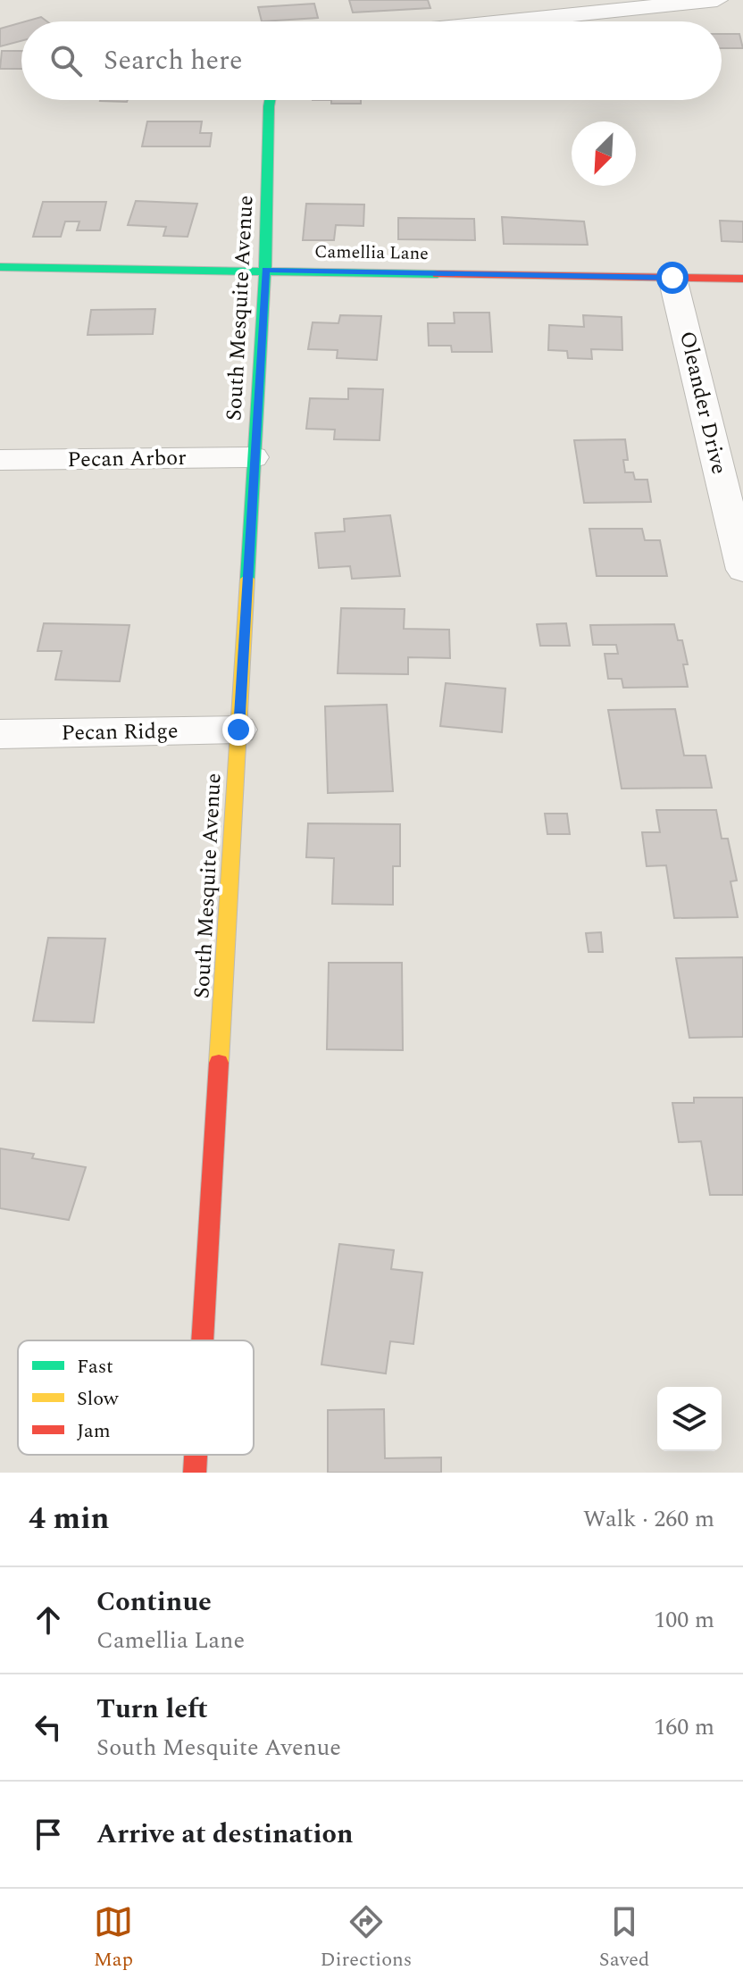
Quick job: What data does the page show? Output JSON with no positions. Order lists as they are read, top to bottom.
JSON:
{
  "streets": {
    "street": [
      "Camellia Lane",
      "South Mesquite Avenue",
      "Oleander Drive",
      "Pecan Arbor",
      "Pecan Ridge"
    ]
  },
  "crossings": [
    ["Camellia Lane", "South Mesquite Avenue"],
    ["Camellia Lane", "Oleander Drive"],
    ["South Mesquite Avenue", "Pecan Arbor"],
    ["South Mesquite Avenue", "Pecan Ridge"]
  ],
  "legend": ["Fast", "Slow", "Jam"],
  "north": "bottom left",
  "page": {
    "search": "Search here",
    "heading": ["4 min", "Walk · 260 m"],
    "list": [
      ["Continue", "Camellia Lane", "100 m"],
      ["Turn left", "South Mesquite Avenue", "160 m"],
      "Arrive at destination"
    ],
    "nav": ["Map", "Directions", "Saved"]
  }
}
